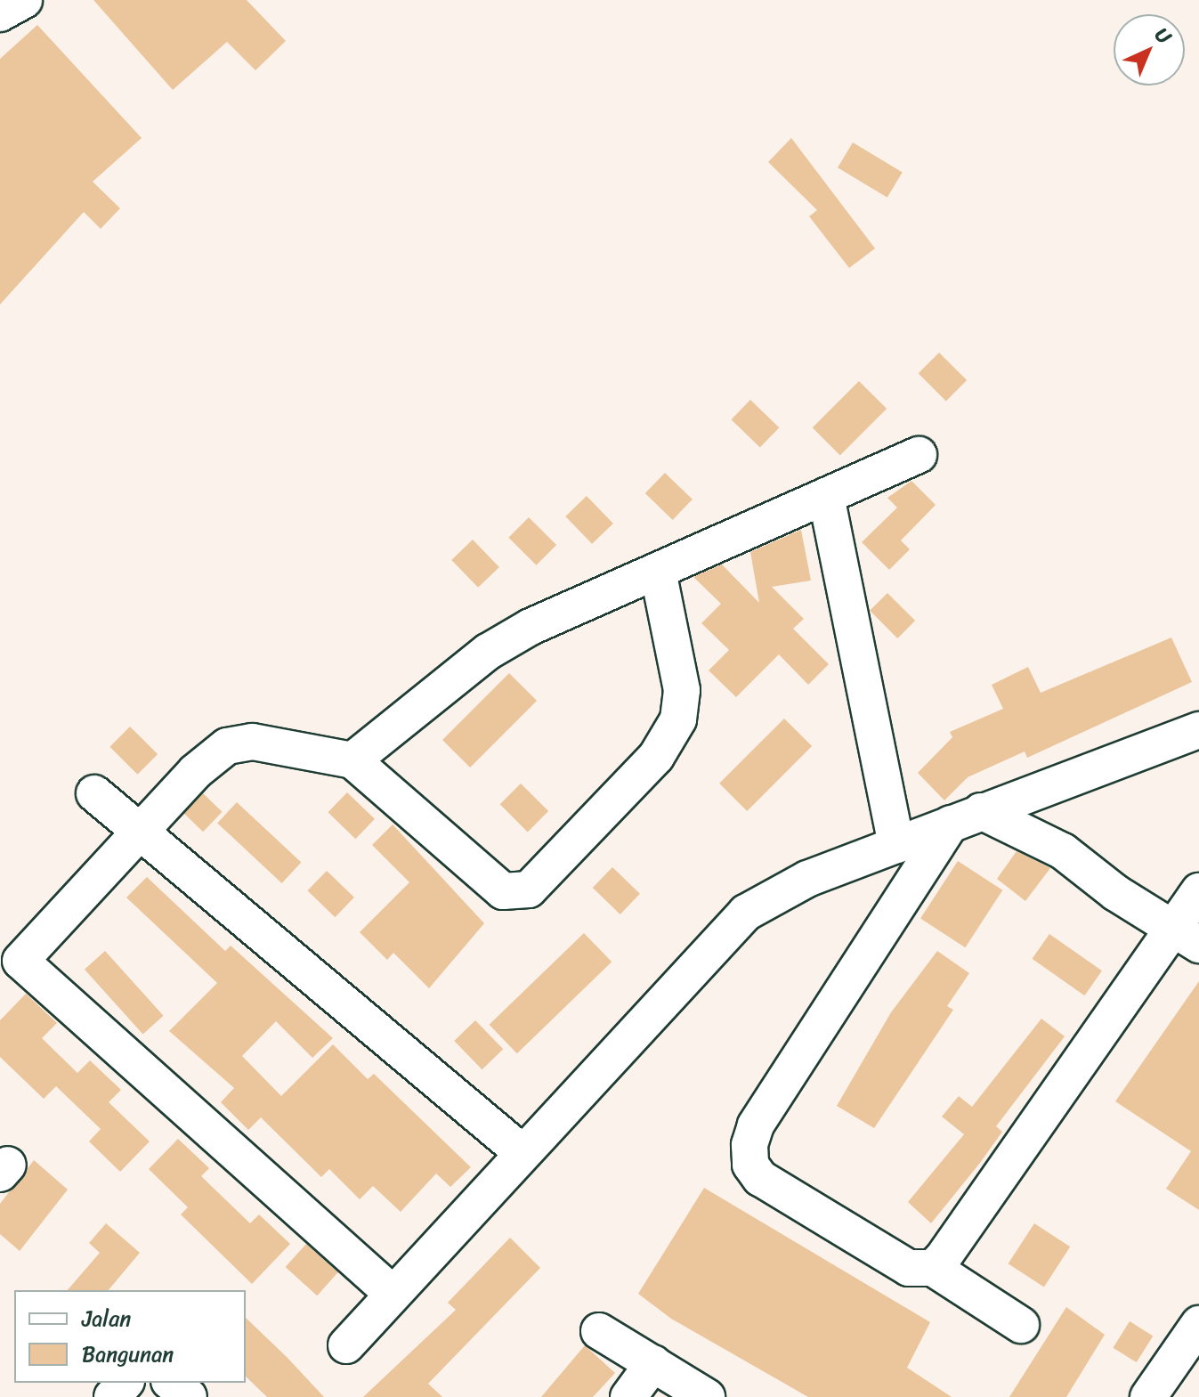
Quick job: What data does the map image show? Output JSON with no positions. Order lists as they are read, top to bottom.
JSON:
{
  "legend": ["Jalan", "Bangunan"],
  "north": "top right"
}
